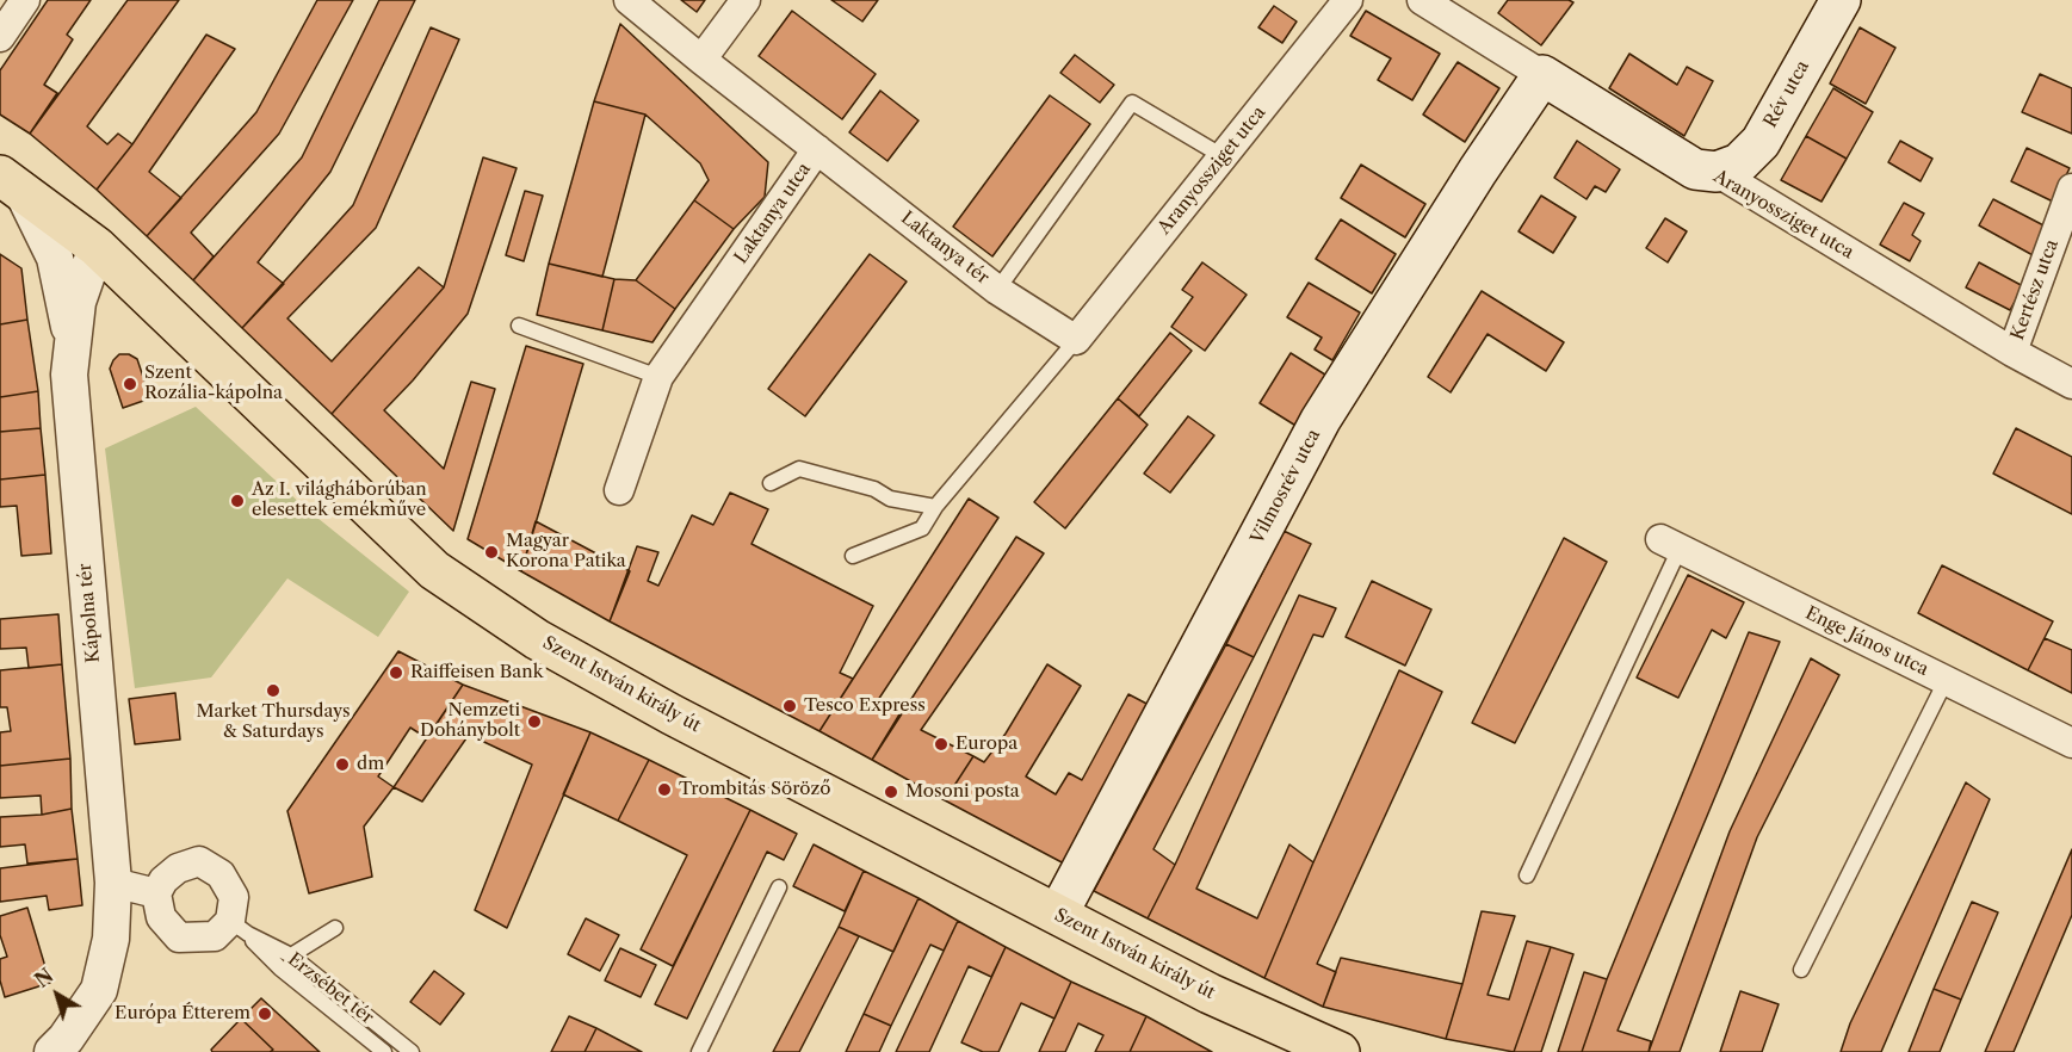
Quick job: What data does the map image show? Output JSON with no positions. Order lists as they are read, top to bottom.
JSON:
{
  "streets": {
    "main road": [
      "Rév utca",
      "Aranyossziget utca",
      "Vilmosrév utca",
      "Szent István király út"
    ],
    "street": [
      "Laktanya utca",
      "Laktanya tér",
      "Kertész utca",
      "Kápolna tér",
      "Enge János utca"
    ],
    "lane": ["Erzsébet tér"]
  },
  "crossings": [
    ["Rév utca", "Aranyossziget utca"],
    ["Aranyossziget utca", "Laktanya tér"],
    ["Aranyossziget utca", "Kertész utca"],
    ["Aranyossziget utca", "Vilmosrév utca"],
    ["Laktanya utca", "Laktanya tér"],
    ["Vilmosrév utca", "Szent István király út"],
    ["Kápolna tér", "Szent István király út"]
  ],
  "places": [
    "Szent Rozália-kápolna",
    "Az I. világháborúban elesettek emékműve",
    "Magyar Korona Patika",
    "Raiffeisen Bank",
    "Market Thursdays & Saturdays",
    "Tesco Express",
    "Nemzeti Dohánybolt",
    "Europa",
    "dm",
    "Trombitás Söröző",
    "Mosoni posta",
    "Európa Étterem"
  ],
  "north": "top left"
}
